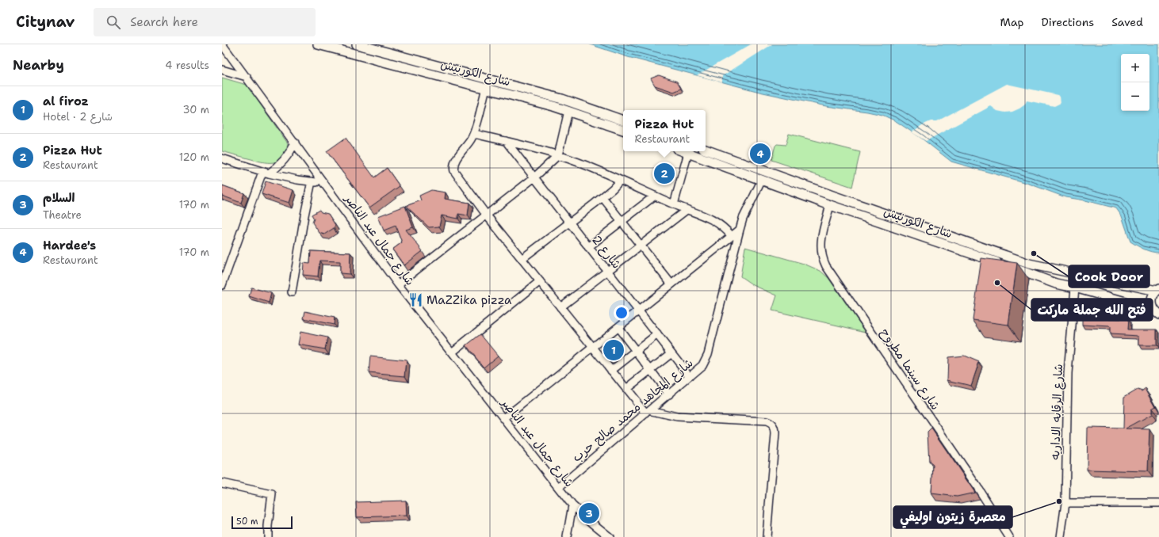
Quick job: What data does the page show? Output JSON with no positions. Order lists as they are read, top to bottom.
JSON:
{
  "streets": {
    "street": [
      "شارع الكورنيش",
      "شارع جمال عبد الناصر",
      "شارع 2",
      "شارع سينما مطروح",
      "شارع المجاهد محمد صالح حرب",
      "شارع الرقابه الاداريه"
    ]
  },
  "crossings": [
    ["شارع الكورنيش", "شارع سينما مطروح"],
    ["شارع الكورنيش", "شارع المجاهد محمد صالح حرب"],
    ["شارع الكورنيش", "شارع الرقابه الاداريه"],
    ["شارع جمال عبد الناصر", "شارع المجاهد محمد صالح حرب"],
    ["شارع 2", "شارع المجاهد محمد صالح حرب"]
  ],
  "places": {
    "other": ["Cook Door", "فتح الله جملة ماركت", "معصرة زيتون اوليفي"],
    "restaurant": ["MaZZika pizza"]
  },
  "scale_bar": "50 m",
  "page": {
    "header": "Citynav",
    "search": "Search here",
    "nav": ["Map", "Directions", "Saved"],
    "heading": ["Nearby", "4 results"],
    "map_buttons": ["+", "−"],
    "list": [
      {
        "mark": "1",
        "name": "al firoz",
        "note": "Hotel · شارع 2",
        "value": "30 m"
      },
      {
        "mark": "2",
        "name": "Pizza Hut",
        "note": "Restaurant",
        "value": "120 m"
      },
      {
        "mark": "3",
        "name": "السلام",
        "note": "Theatre",
        "value": "170 m"
      },
      {
        "mark": "4",
        "name": "Hardee's",
        "note": "Restaurant",
        "value": "170 m"
      }
    ],
    "popup": ["Pizza Hut", "Restaurant"],
    "pins": [
      "4",
      "2",
      "1",
      "3"
    ],
    "scale": "50 m"
  }
}
